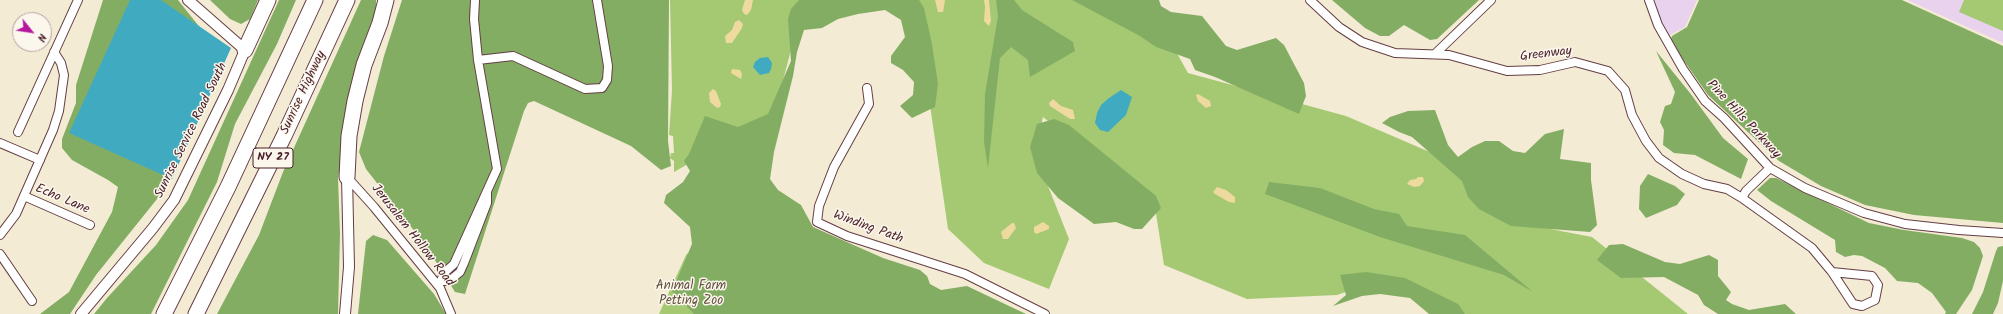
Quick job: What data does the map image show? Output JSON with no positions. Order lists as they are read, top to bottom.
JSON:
{
  "streets": {
    "highway": ["Sunrise Highway", "NY 27"],
    "street": [
      "Greenway",
      "Pine Hills Parkway",
      "Sunrise Service Road South",
      "Echo Lane",
      "Winding Path",
      "Jerusalem Hollow Road"
    ]
  },
  "parks": ["Animal Farm Petting Zoo"],
  "north": "bottom right"
}
